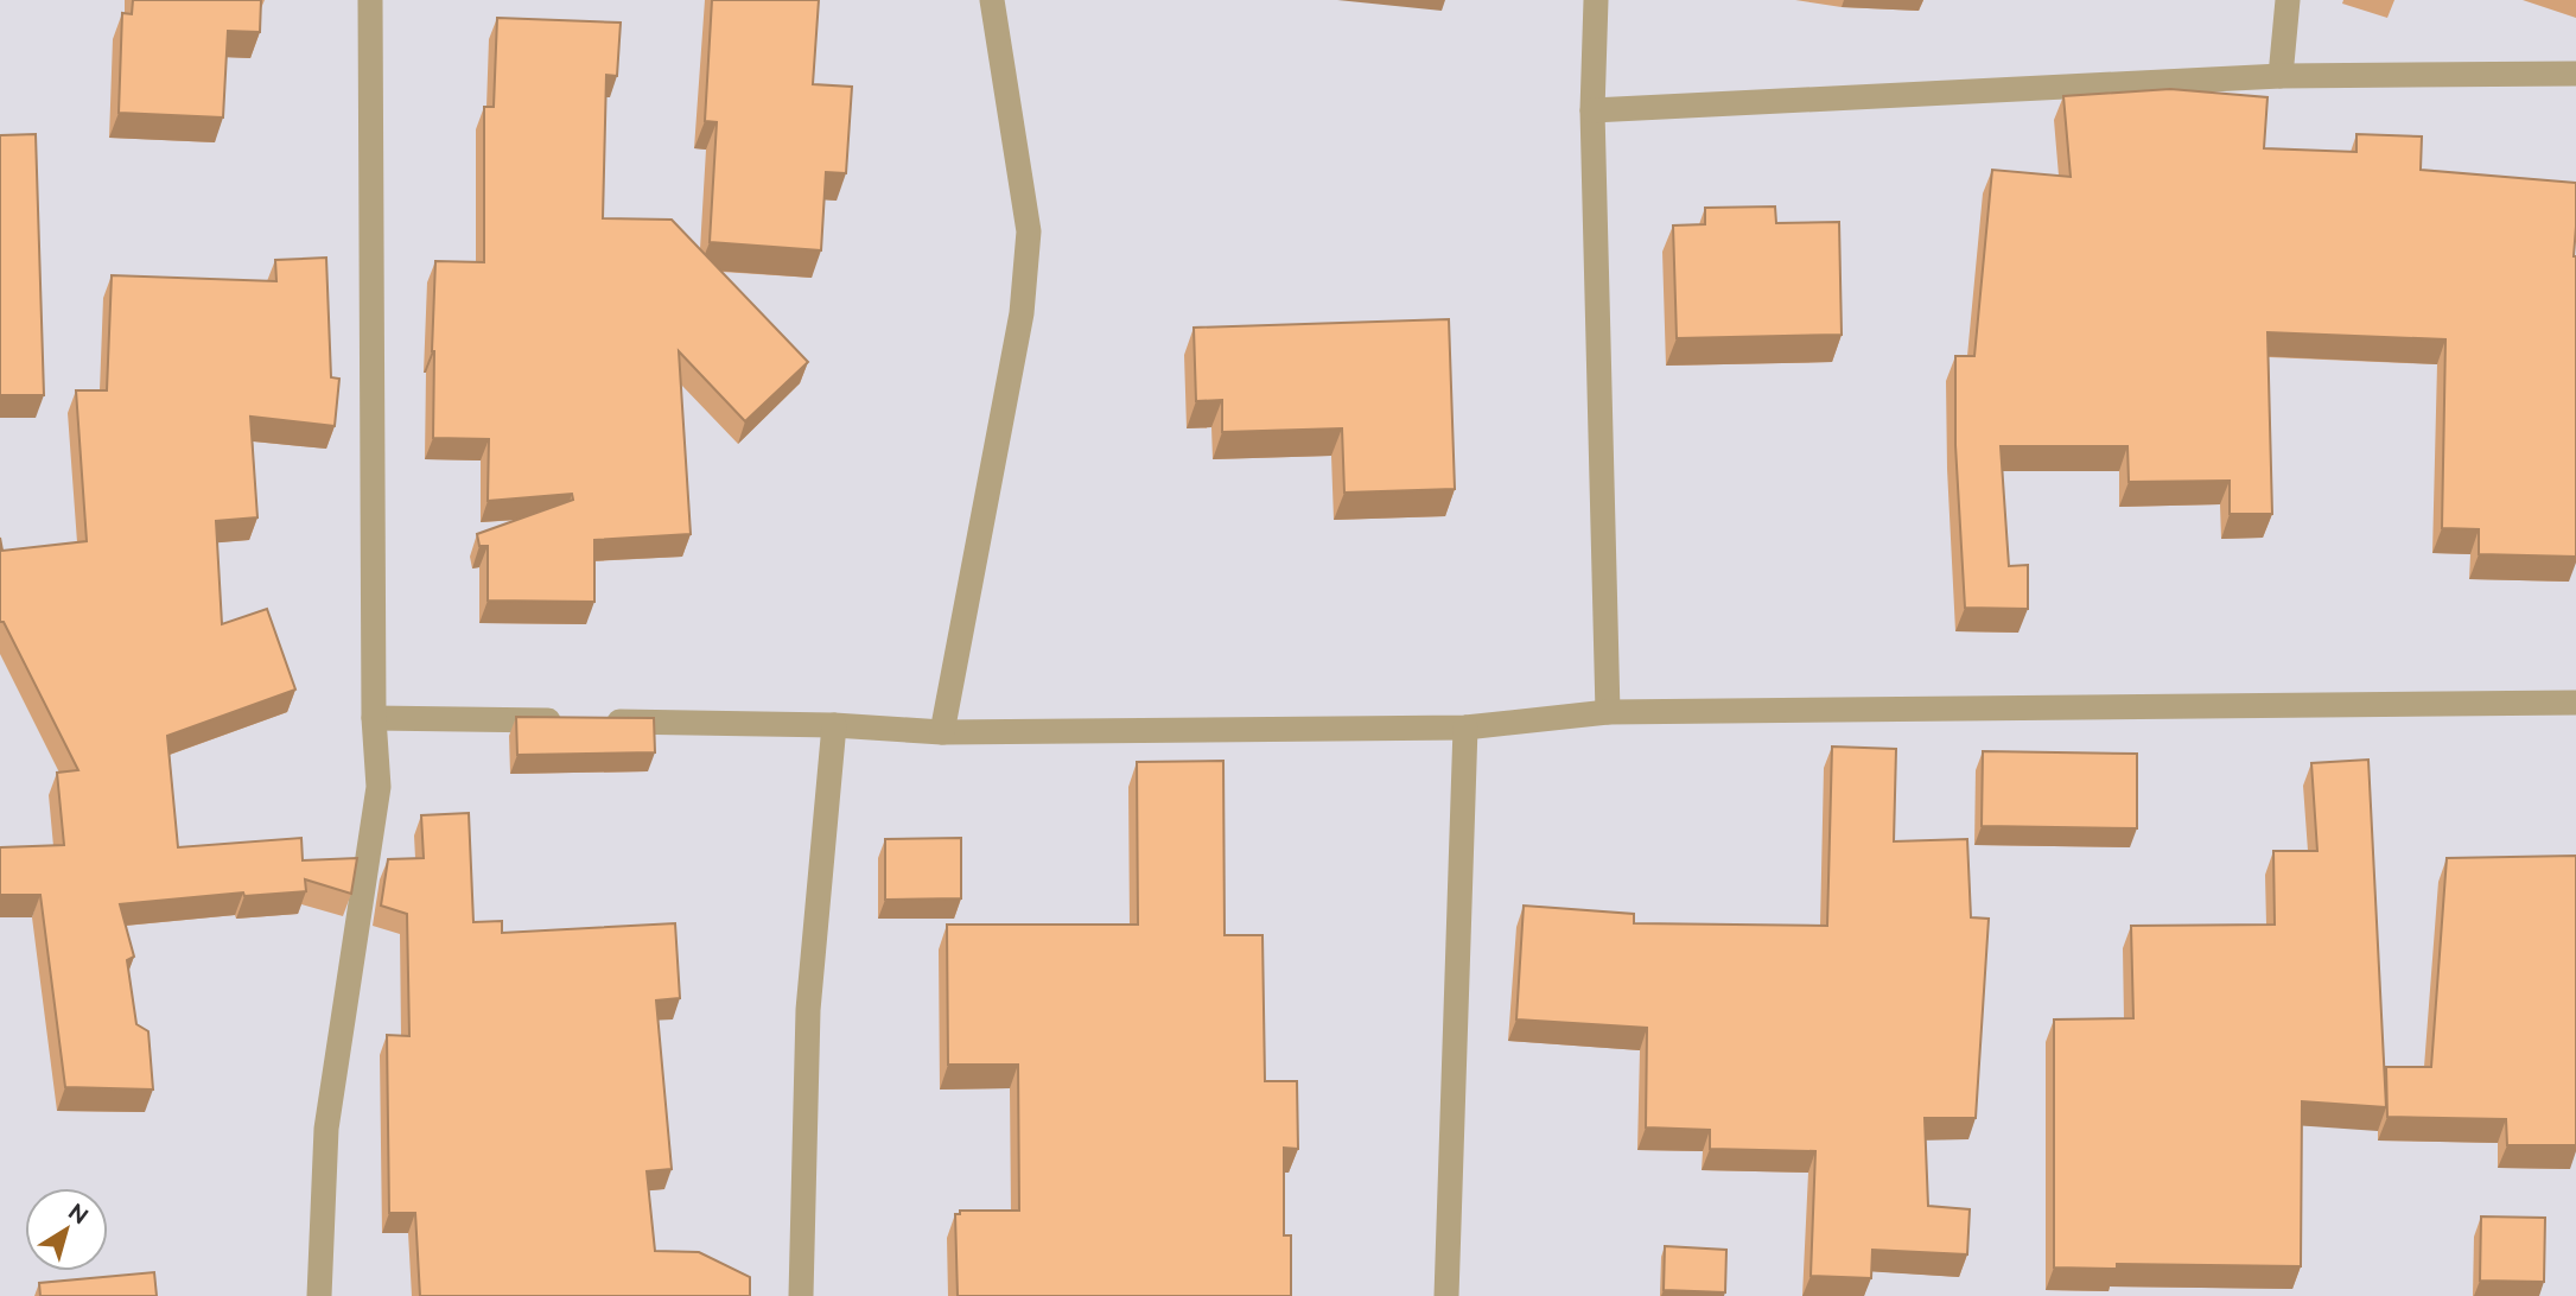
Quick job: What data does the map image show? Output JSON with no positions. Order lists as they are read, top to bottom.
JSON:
{
  "north": "top right"
}
